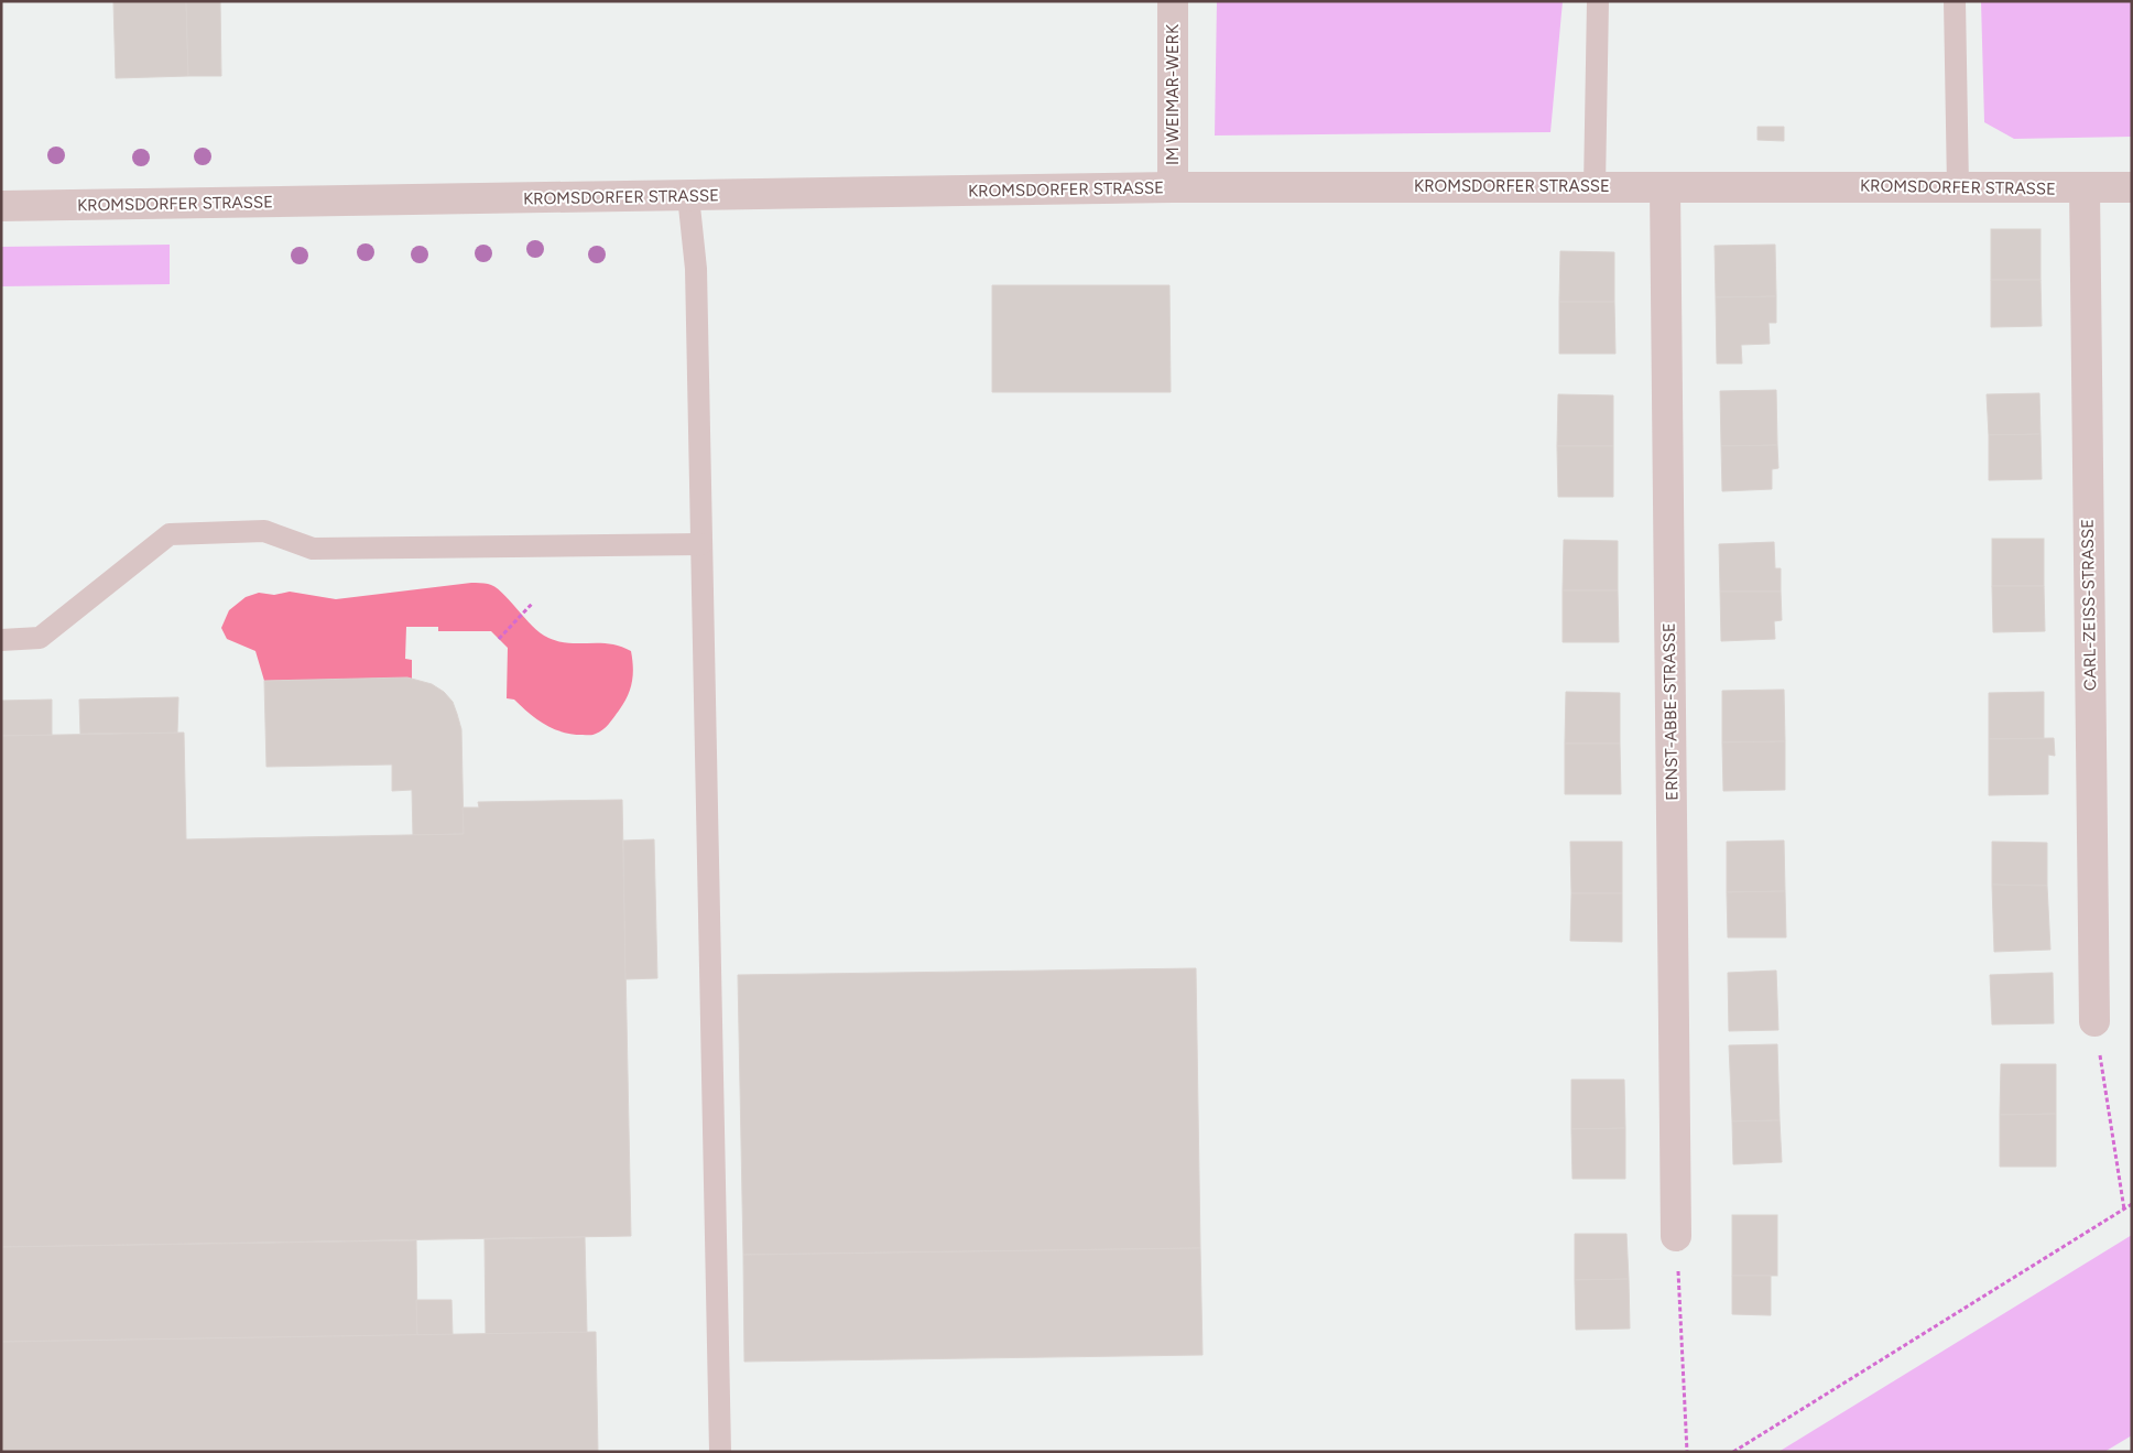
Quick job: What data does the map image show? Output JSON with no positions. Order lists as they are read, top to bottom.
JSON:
{
  "streets": {
    "street": [
      "IM WEIMAR-WERK",
      "KROMSDORFER STRASSE",
      "CARL-ZEISS-STRASSE",
      "ERNST-ABBE-STRASSE"
    ]
  },
  "crossings": [
    ["IM WEIMAR-WERK", "KROMSDORFER STRASSE"],
    ["KROMSDORFER STRASSE", "CARL-ZEISS-STRASSE"],
    ["KROMSDORFER STRASSE", "ERNST-ABBE-STRASSE"]
  ]
}
